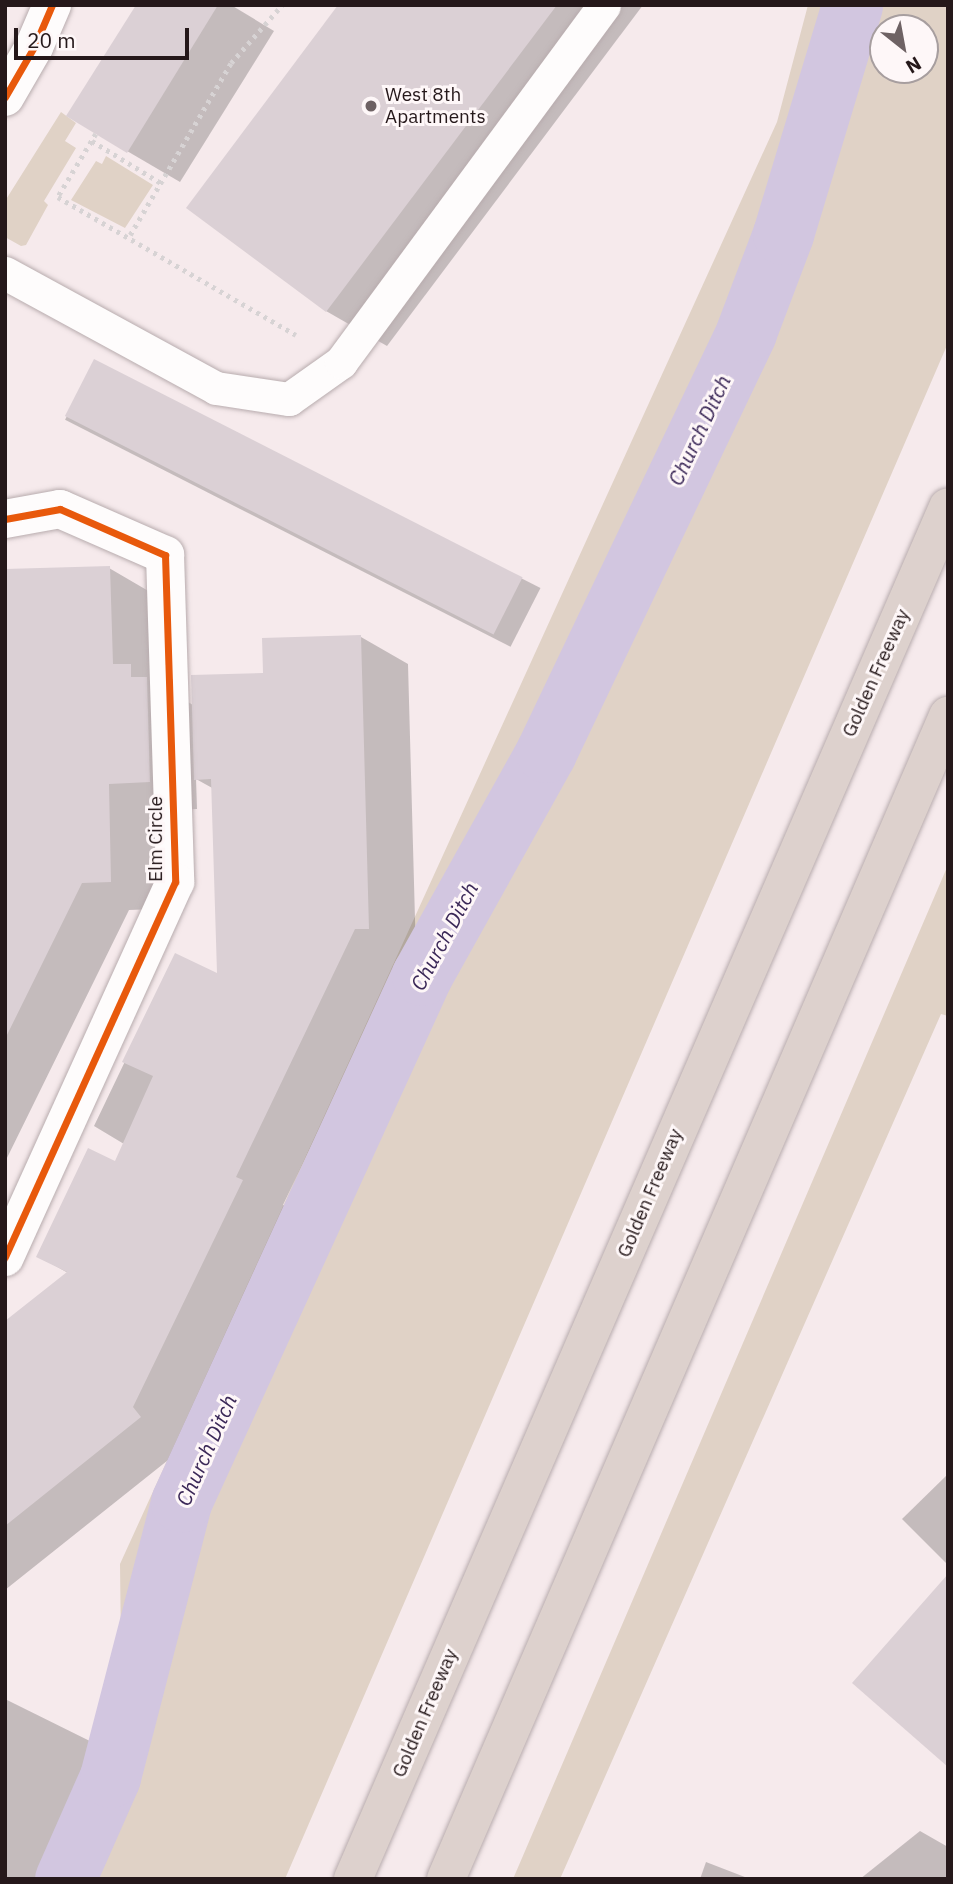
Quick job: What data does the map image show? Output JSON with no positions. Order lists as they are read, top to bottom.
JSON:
{
  "streets": {
    "highway": ["Golden Freeway"],
    "street": ["Elm Circle"]
  },
  "water": ["Church Ditch"],
  "places": ["West 8th Apartments"],
  "scale_bar": "20 m",
  "north": "bottom right"
}
